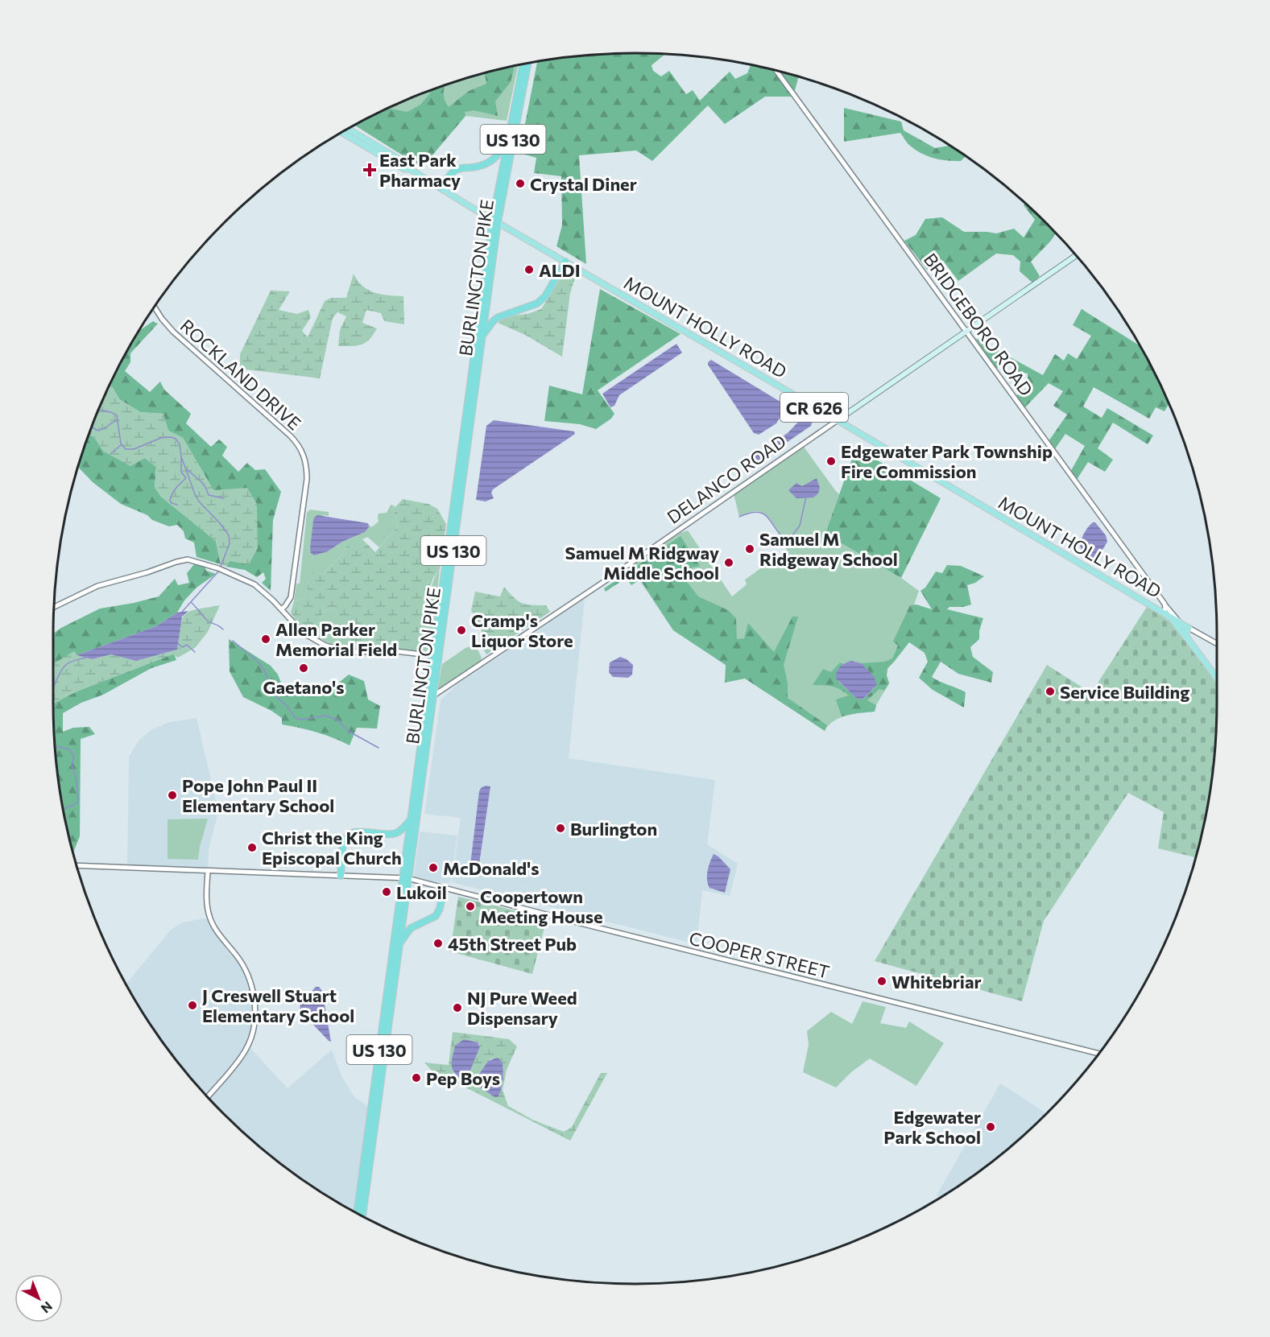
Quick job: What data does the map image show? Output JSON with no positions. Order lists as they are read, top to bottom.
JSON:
{
  "streets": {
    "highway": ["US 130", "BURLINGTON PIKE"],
    "main road": ["MOUNT HOLLY ROAD", "CR 626", "DELANCO ROAD"],
    "street": ["BRIDGEBORO ROAD", "ROCKLAND DRIVE", "COOPER STREET"]
  },
  "crossings": [
    ["BURLINGTON PIKE", "MOUNT HOLLY ROAD"],
    ["BURLINGTON PIKE", "CR 626"],
    ["BURLINGTON PIKE", "DELANCO ROAD"],
    ["BURLINGTON PIKE", "COOPER STREET"],
    ["BRIDGEBORO ROAD", "MOUNT HOLLY ROAD"],
    ["BRIDGEBORO ROAD", "DELANCO ROAD"],
    ["MOUNT HOLLY ROAD", "CR 626"],
    ["MOUNT HOLLY ROAD", "DELANCO ROAD"]
  ],
  "places": {
    "health": ["East Park Pharmacy"],
    "other": [
      "Crystal Diner",
      "ALDI",
      "Edgewater Park Township Fire Commission",
      "Samuel M Ridgeway School",
      "Samuel M Ridgway Middle School",
      "Cramp's Liquor Store",
      "Allen Parker Memorial Field",
      "Gaetano's",
      "Service Building",
      "Pope John Paul II Elementary School",
      "Burlington",
      "Christ the King Episcopal Church",
      "McDonald's",
      "Lukoil",
      "Coopertown Meeting House",
      "45th Street Pub",
      "Whitebriar",
      "J Creswell Stuart Elementary School",
      "NJ Pure Weed Dispensary",
      "Pep Boys",
      "Edgewater Park School"
    ]
  },
  "north": "bottom right"
}
